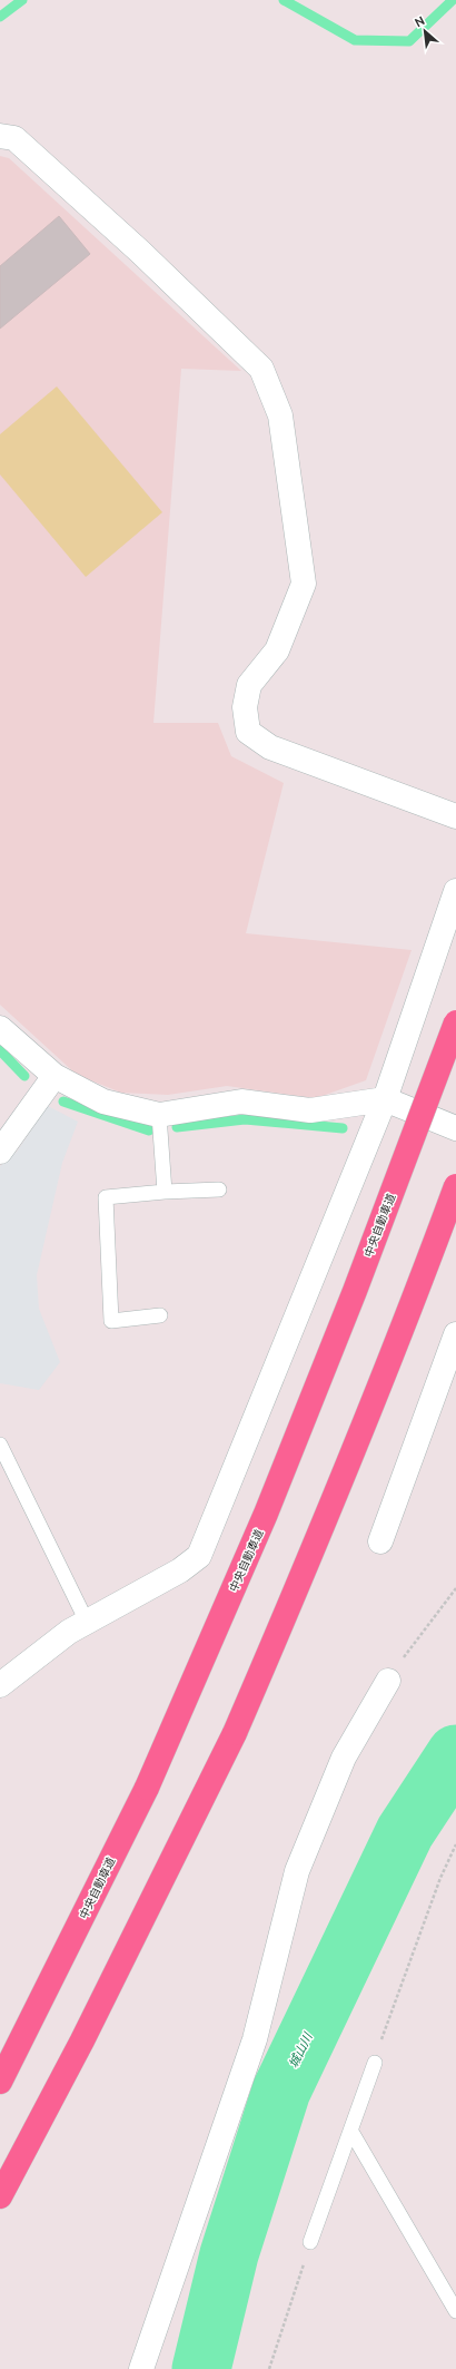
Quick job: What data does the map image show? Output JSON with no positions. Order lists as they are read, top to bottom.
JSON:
{
  "streets": {
    "highway": ["中央自動車道"]
  },
  "water": ["城山川"],
  "north": "top left"
}
